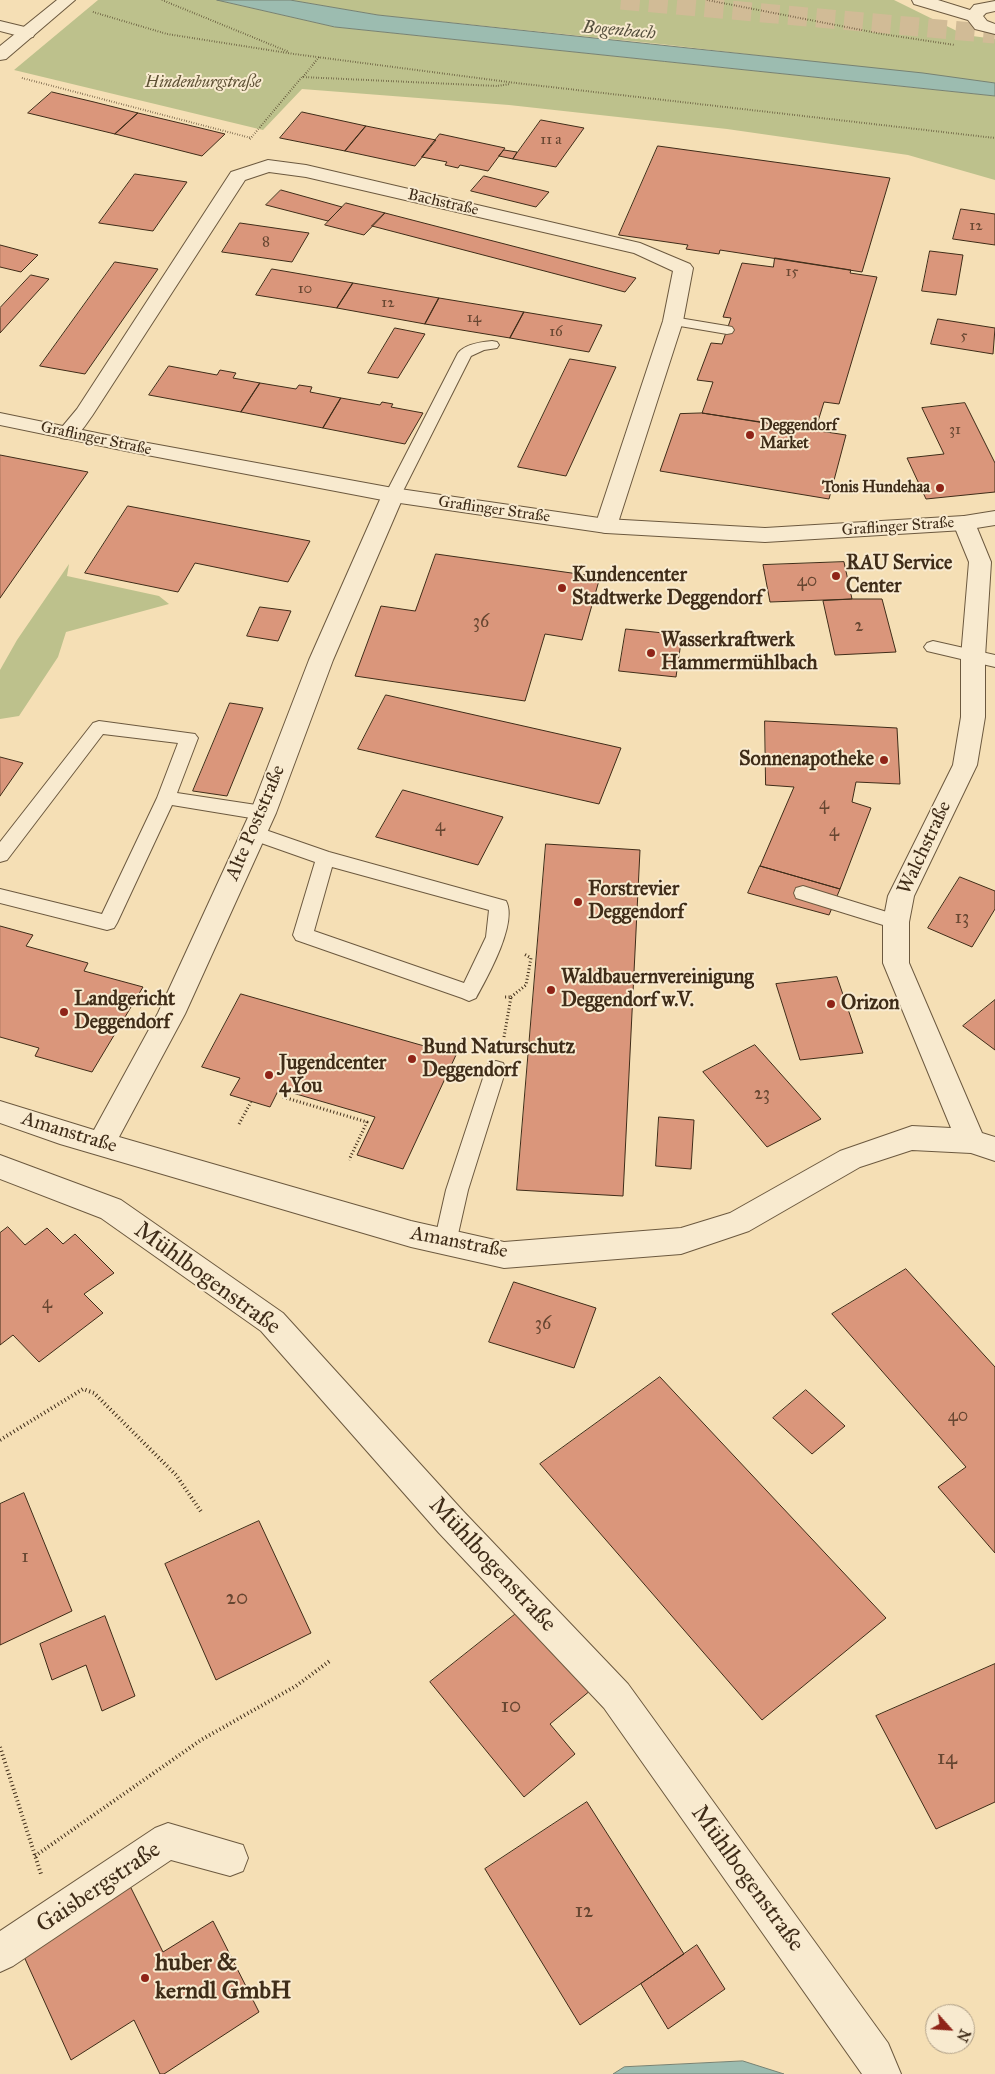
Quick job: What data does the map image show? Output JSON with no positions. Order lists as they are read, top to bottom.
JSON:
{
  "streets": {
    "street": [
      "Bachstraße",
      "Graflinger Straße",
      "Alte Poststraße",
      "Walchstraße",
      "Amanstraße",
      "Mühlbogenstraße",
      "Gaisbergstraße"
    ]
  },
  "crossings": [
    ["Bachstraße", "Graflinger Straße"],
    ["Graflinger Straße", "Alte Poststraße"],
    ["Graflinger Straße", "Walchstraße"],
    ["Alte Poststraße", "Amanstraße"],
    ["Walchstraße", "Amanstraße"]
  ],
  "water": ["Bogenbach"],
  "parks": ["Hindenburgstraße"],
  "places": [
    "Deggendorf Market",
    "Tonis Hundehaa",
    "RAU Service Center",
    "Kundencenter Stadtwerke Deggendorf",
    "Wasserkraftwerk Hammermühlbach",
    "Sonnenapotheke",
    "Forstrevier Deggendorf",
    "Waldbauernvereinigung Deggendorf w.V.",
    "Orizon",
    "Landgericht Deggendorf",
    "Bund Naturschutz Deggendorf",
    "Jugendcenter 4You",
    "huber & kerndl GmbH"
  ],
  "house_numbers": [
    "11 a",
    "12",
    "8",
    "15",
    "10",
    "12",
    "14",
    "16",
    "5",
    "31",
    "40",
    "36",
    "2",
    "4",
    "4",
    "4",
    "13",
    "23",
    "4",
    "36",
    "40",
    "1",
    "20",
    "10",
    "14",
    "12"
  ],
  "north": "bottom right"
}
